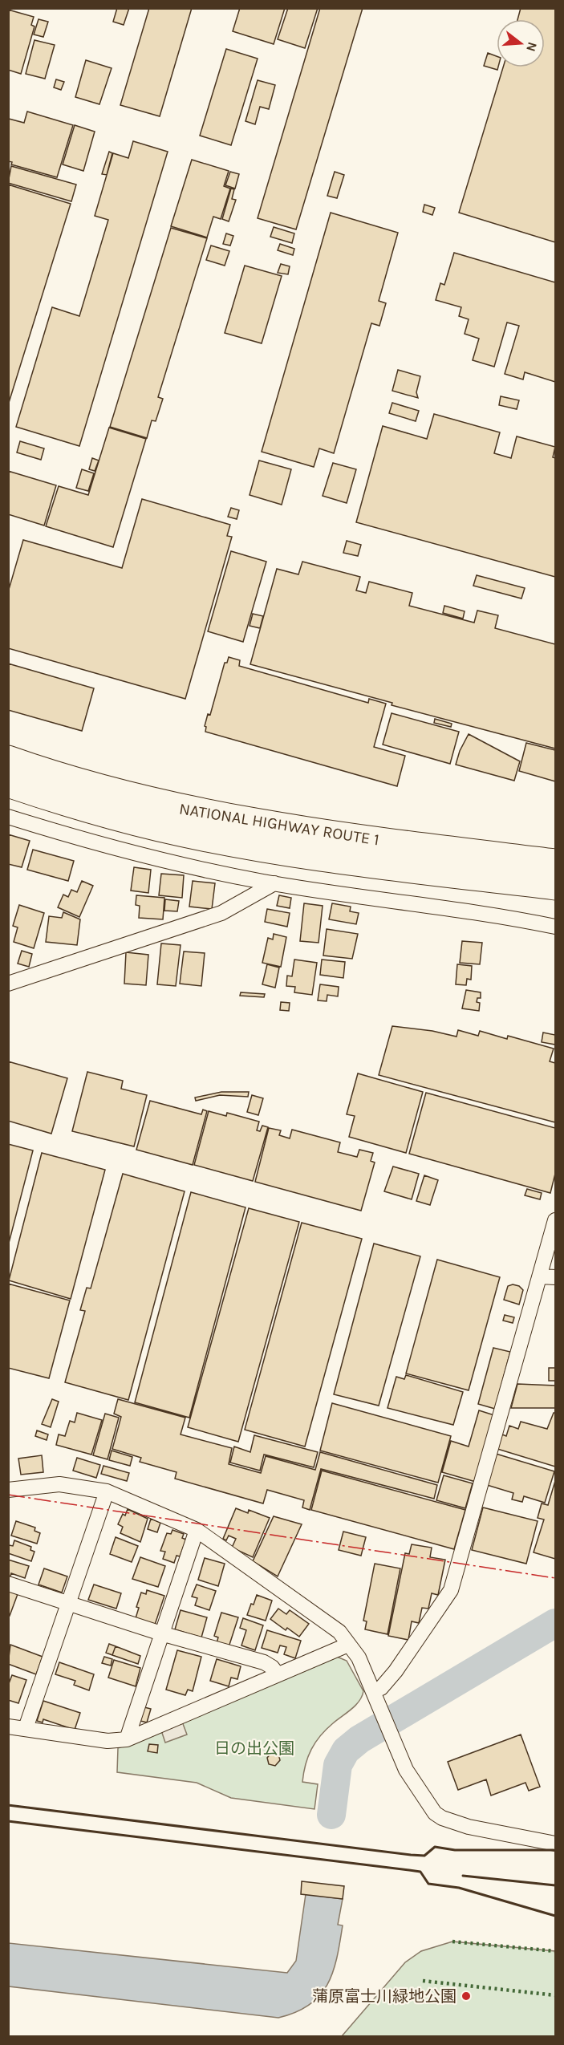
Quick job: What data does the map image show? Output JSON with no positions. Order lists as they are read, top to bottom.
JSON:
{
  "streets": {
    "highway": ["NATIONAL HIGHWAY ROUTE 1"]
  },
  "parks": ["日の出公園"],
  "places": ["蒲原富士川緑地公園"],
  "north": "right"
}
